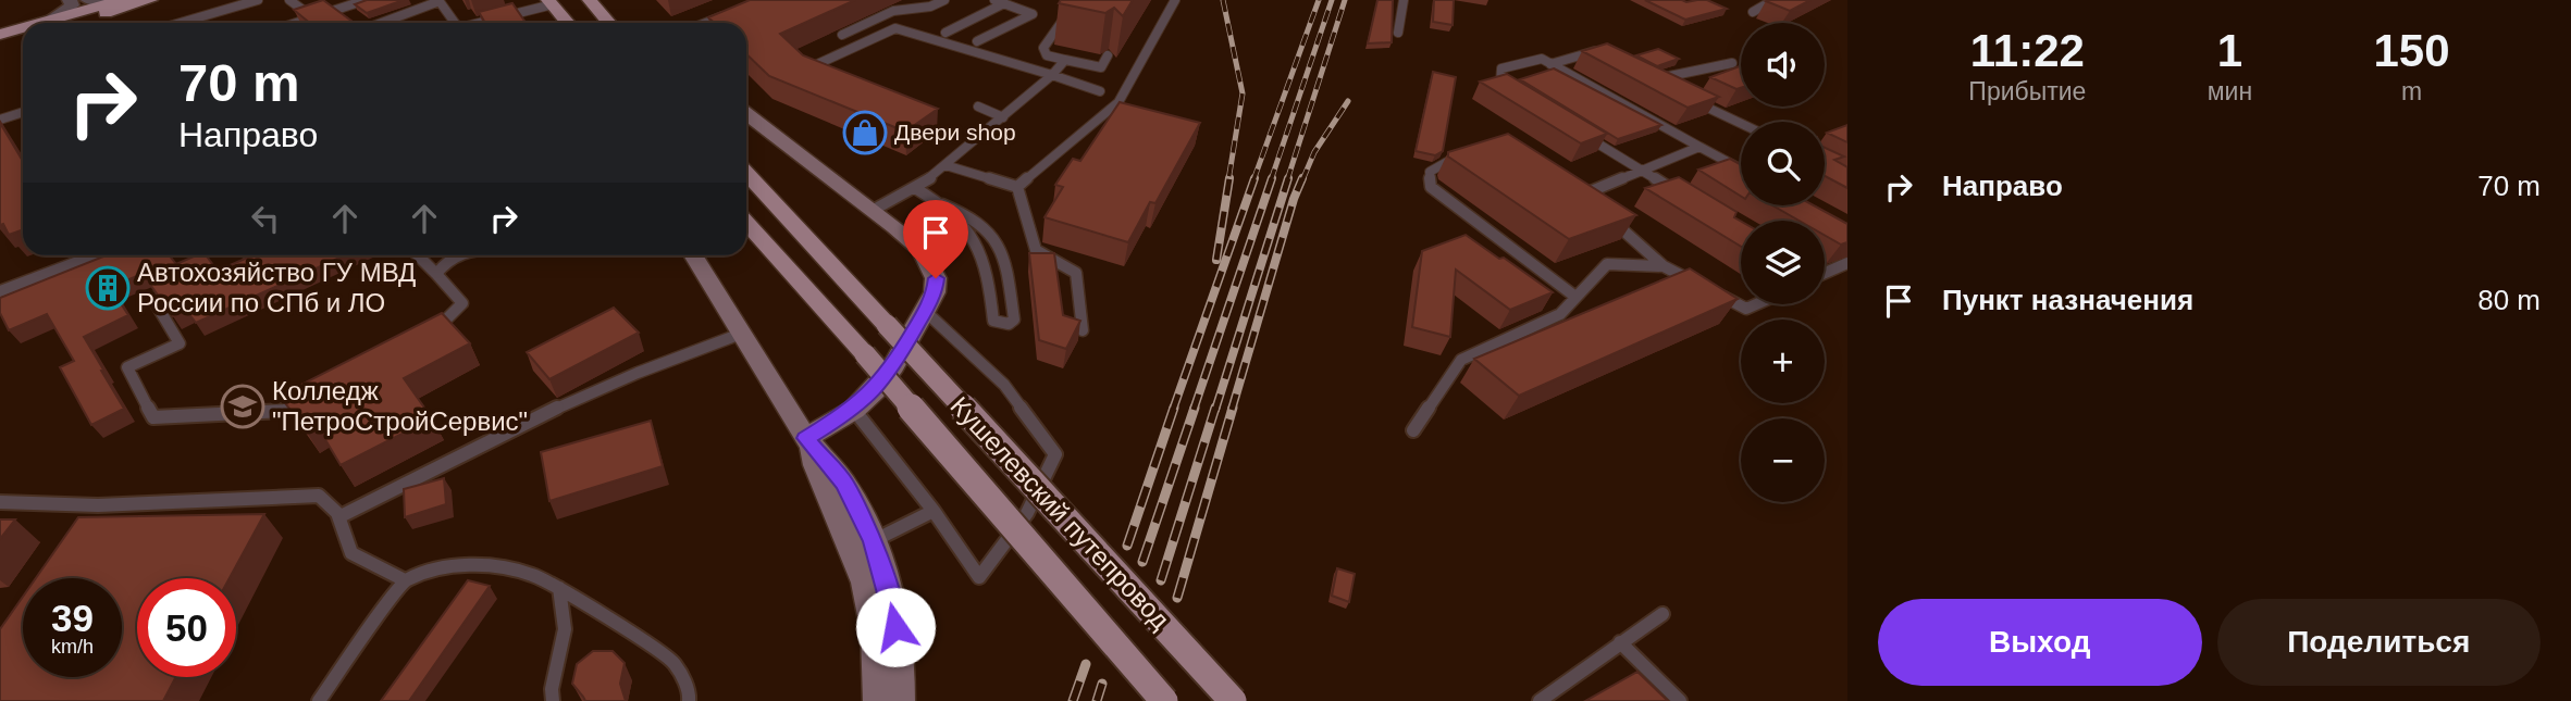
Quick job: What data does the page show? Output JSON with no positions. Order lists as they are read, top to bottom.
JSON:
{
  "streets": {
    "main road": ["Кушелевский путепровод"]
  },
  "places": {
    "shop": ["Двери shop"],
    "building": ["Автохозяйство ГУ МВД России по СПб и ЛО"],
    "school or university": ["Колледж \"ПетроСтройСервис\""]
  },
  "page": {
    "eta": [
      "11:22",
      "Прибытие",
      "1",
      "мин",
      "150",
      "m"
    ],
    "map_buttons": ["+", "−"],
    "turn": ["70 m", "Направо"],
    "list": [
      {
        "name": "Направо",
        "value": "70 m"
      },
      {
        "name": "Пункт назначения",
        "value": "80 m"
      }
    ],
    "speed": "39 km/h",
    "limit": "50",
    "buttons": ["Выход", "Поделиться"]
  }
}
